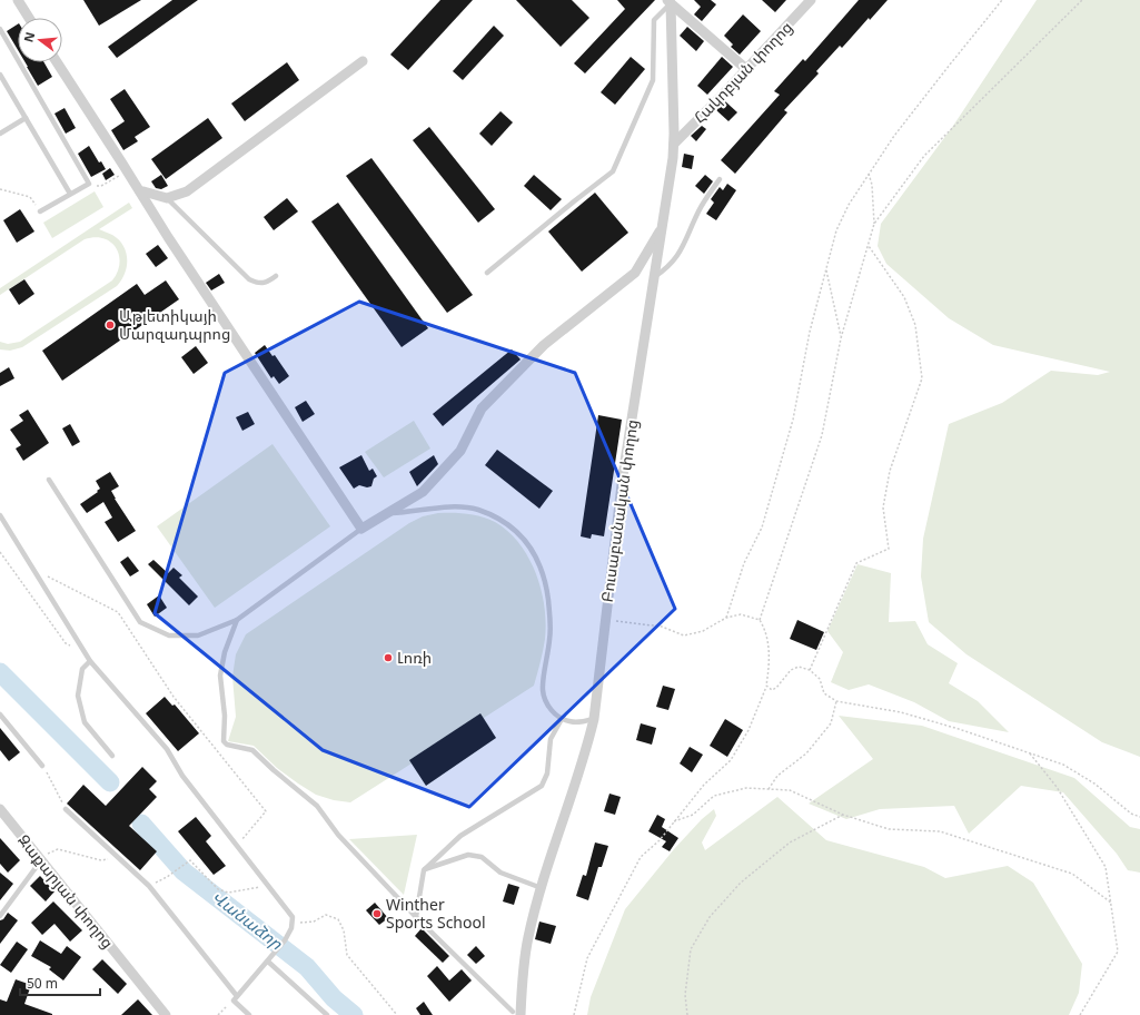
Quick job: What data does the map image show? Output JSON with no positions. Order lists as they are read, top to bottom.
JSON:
{
  "streets": {
    "street": ["Հակոբյան փողոց", "Բուսաբանական փողոց", "Զաքարյան փողոց"]
  },
  "crossings": [
    ["Հակոբյան փողոց", "Բուսաբանական փողոց"]
  ],
  "water": ["Վանաձոր"],
  "places": ["Աթլետիկայի Մարզադպրոց", "Լոռի", "Winther Sports School"],
  "scale_bar": "50 m",
  "north": "left"
}
